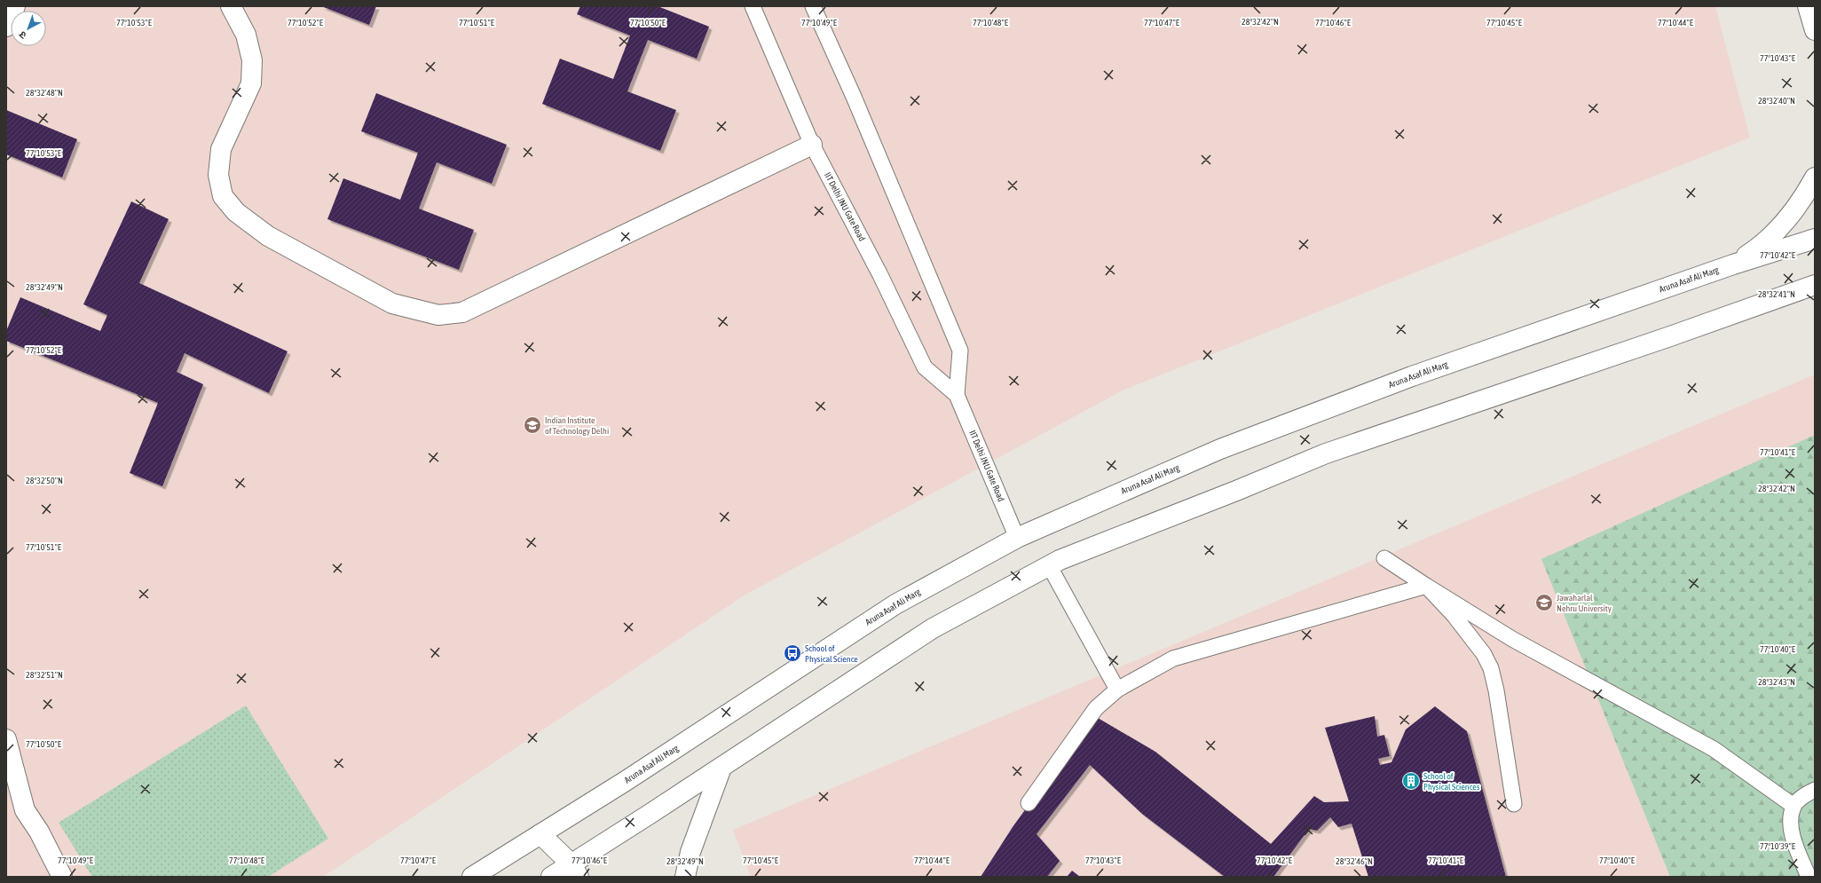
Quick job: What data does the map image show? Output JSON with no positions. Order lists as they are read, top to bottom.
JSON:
{
  "streets": {
    "main road": ["Aruna Asaf Ali Marg"],
    "lane": ["IIT Delhi JNU Gate Road"]
  },
  "crossings": [
    ["IIT Delhi JNU Gate Road", "Aruna Asaf Ali Marg"]
  ],
  "places": {
    "school or university": ["Indian Institute of Technology Delhi", "Jawaharlal Nehru University"],
    "bus stop": ["School of Physical Science"],
    "building": ["School of Physical Sciences"]
  },
  "north": "bottom left",
  "coordinates": [
    "28°32'42\"N",
    "77°10'53\"E",
    "77°10'52\"E",
    "77°10'51\"E",
    "77°10'50\"E",
    "77°10'49\"E",
    "77°10'48\"E",
    "77°10'47\"E",
    "77°10'46\"E",
    "77°10'45\"E",
    "77°10'44\"E",
    "77°10'43\"E",
    "28°32'48\"N",
    "28°32'40\"N",
    "77°10'42\"E",
    "28°32'49\"N",
    "28°32'41\"N",
    "77°10'41\"E",
    "28°32'50\"N",
    "77°10'40\"E",
    "28°32'51\"N",
    "28°32'43\"N",
    "77°10'39\"E",
    "28°32'46\"N"
  ]
}
